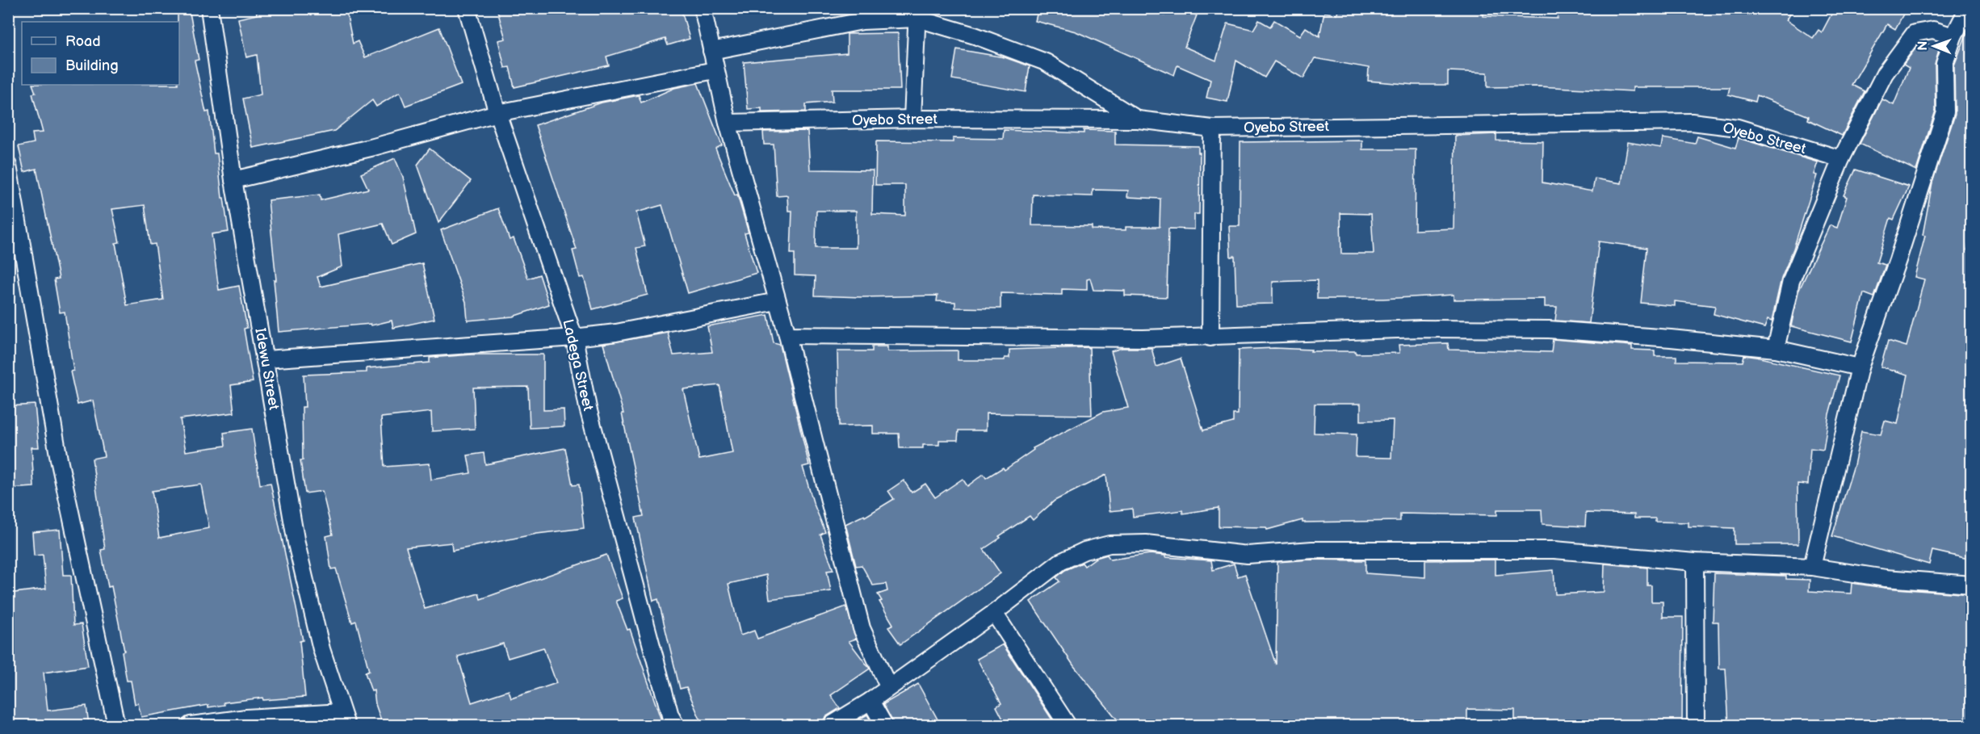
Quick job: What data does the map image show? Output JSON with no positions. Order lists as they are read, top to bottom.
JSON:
{
  "streets": {
    "street": ["Oyebo Street", "Ladega Street", "Idewu Street"]
  },
  "legend": ["Road", "Building"],
  "north": "left"
}
